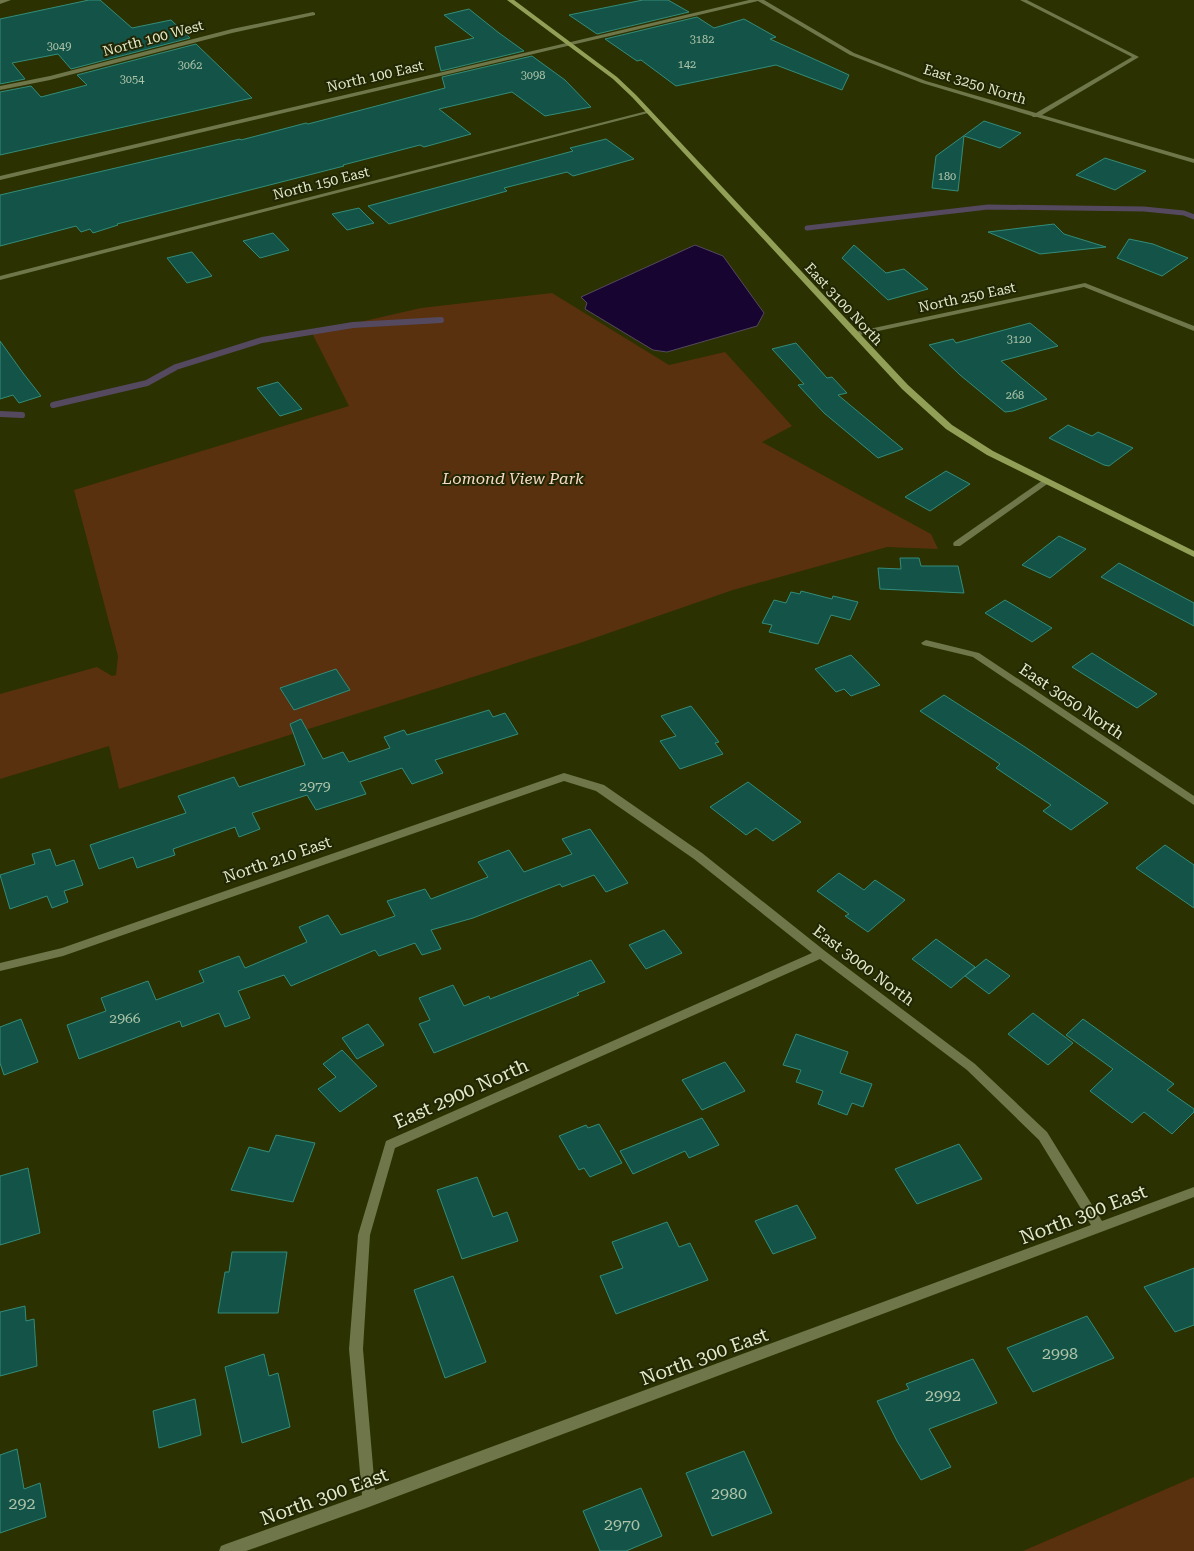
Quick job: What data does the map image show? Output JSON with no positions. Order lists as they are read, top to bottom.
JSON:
{
  "streets": {
    "street": [
      "North 100 West",
      "North 100 East",
      "East 3250 North",
      "North 150 East",
      "North 250 East",
      "East 3100 North",
      "East 3050 North",
      "North 210 East",
      "East 3000 North",
      "East 2900 North",
      "North 300 East"
    ]
  },
  "crossings": [
    ["North 100 East", "East 3100 North"],
    ["North 150 East", "East 3100 North"],
    ["North 250 East", "East 3100 North"],
    ["North 210 East", "East 3000 North"],
    ["East 3000 North", "East 2900 North"],
    ["East 3000 North", "North 300 East"],
    ["East 2900 North", "North 300 East"]
  ],
  "parks": ["Lomond View Park"],
  "house_numbers": [
    "3182",
    "3049",
    "142",
    "3062",
    "3098",
    "3054",
    "180",
    "3120",
    "268",
    "2979",
    "2966",
    "2998",
    "2992",
    "2980",
    "292",
    "2970"
  ]
}
